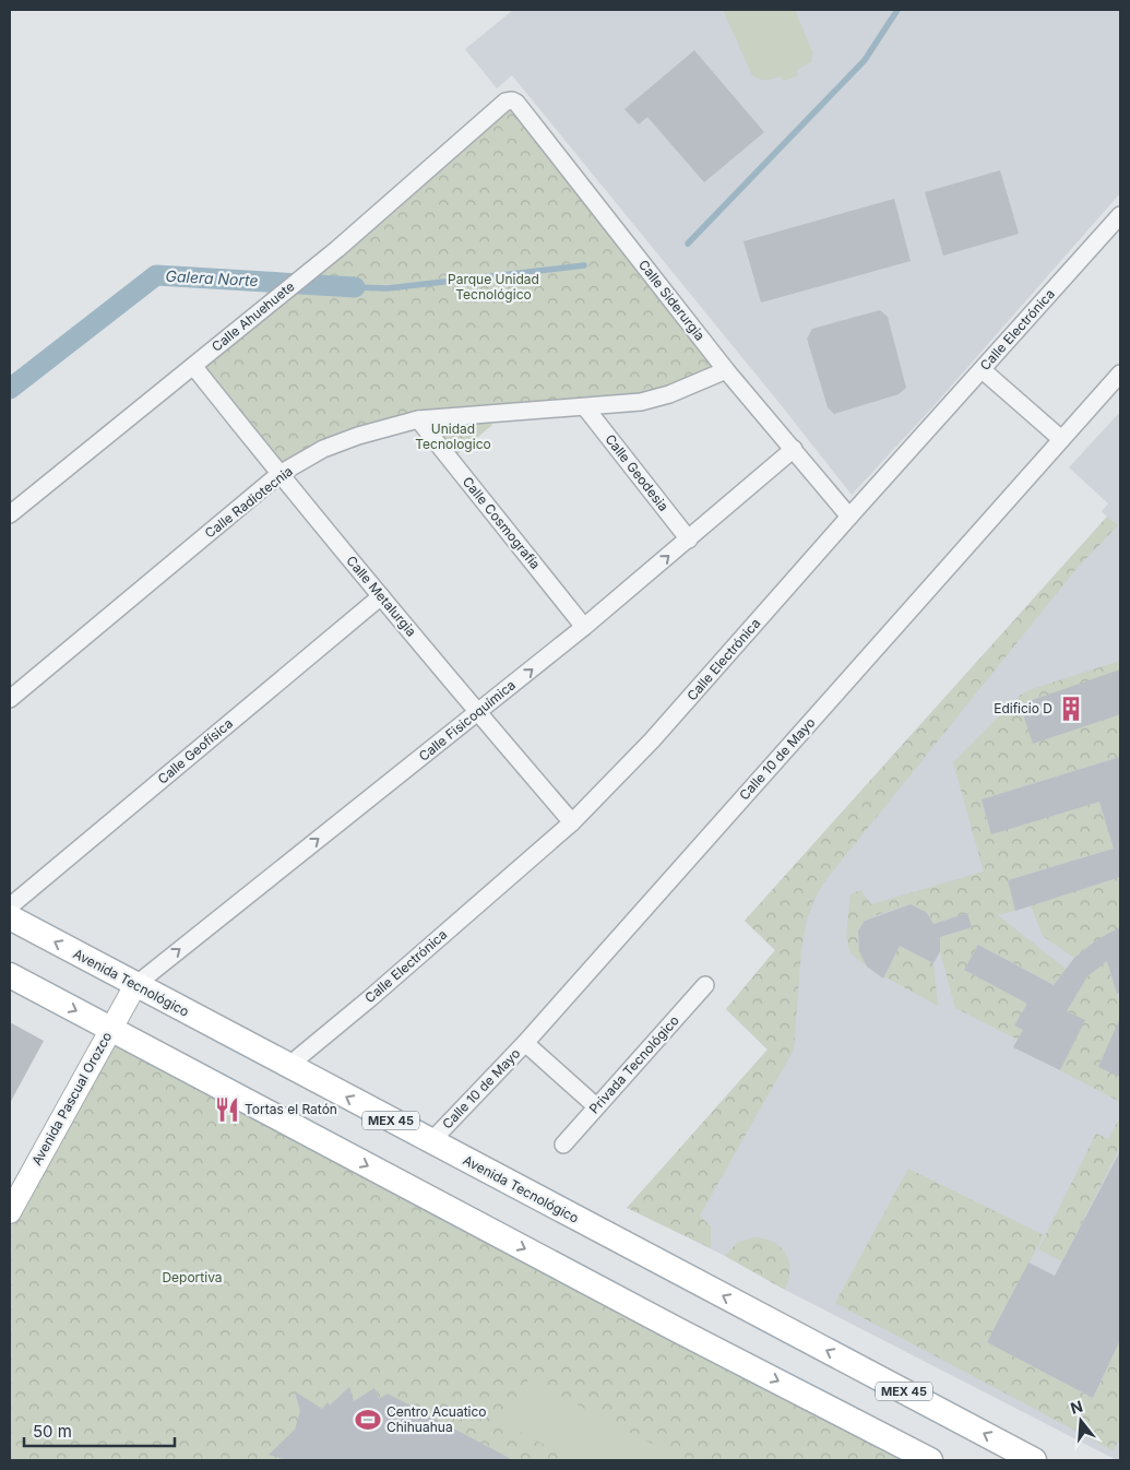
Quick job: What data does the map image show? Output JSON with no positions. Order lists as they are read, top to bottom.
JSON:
{
  "streets": {
    "main road": ["Avenida Tecnológico", "Avenida Pascual Orozco", "MEX 45"],
    "street": [
      "Calle Siderurgia",
      "Calle Ahuehuete",
      "Calle Electrónica",
      "Calle Geodesia",
      "Calle Radiotecnia",
      "Calle Cosmografía",
      "Calle Metalurgia",
      "Calle Fisicoquímica",
      "Calle Geofísica",
      "Calle 10 de Mayo",
      "Privada Tecnológico"
    ]
  },
  "crossings": [
    ["Calle Siderurgia", "Calle Ahuehuete"],
    ["Calle Siderurgia", "Calle Electrónica"],
    ["Calle Siderurgia", "Calle Radiotecnia"],
    ["Calle Siderurgia", "Calle Fisicoquímica"],
    ["Calle Ahuehuete", "Calle Metalurgia"],
    ["Calle Electrónica", "Calle Metalurgia"],
    ["Calle Electrónica", "Avenida Tecnológico"],
    ["Calle Geodesia", "Calle Radiotecnia"],
    ["Calle Geodesia", "Calle Fisicoquímica"],
    ["Calle Radiotecnia", "Calle Cosmografía"],
    ["Calle Radiotecnia", "Calle Metalurgia"],
    ["Calle Cosmografía", "Calle Fisicoquímica"],
    ["Calle Metalurgia", "Calle Fisicoquímica"],
    ["Calle Metalurgia", "Calle Geofísica"],
    ["Calle Fisicoquímica", "Avenida Tecnológico"],
    ["Calle Fisicoquímica", "Avenida Pascual Orozco"],
    ["Calle 10 de Mayo", "Avenida Tecnológico"],
    ["Avenida Tecnológico", "Avenida Pascual Orozco"]
  ],
  "one_way": ["Calle Fisicoquímica"],
  "water": ["Galera Norte"],
  "parks": ["Parque Unidad Tecnológico", "Unidad Tecnologico", "Deportiva"],
  "places": {
    "building": ["Edificio D"],
    "restaurant": ["Tortas el Ratón"],
    "sports": ["Centro Acuatico Chihuahua"]
  },
  "scale_bar": "50 m",
  "north": "top"
}
